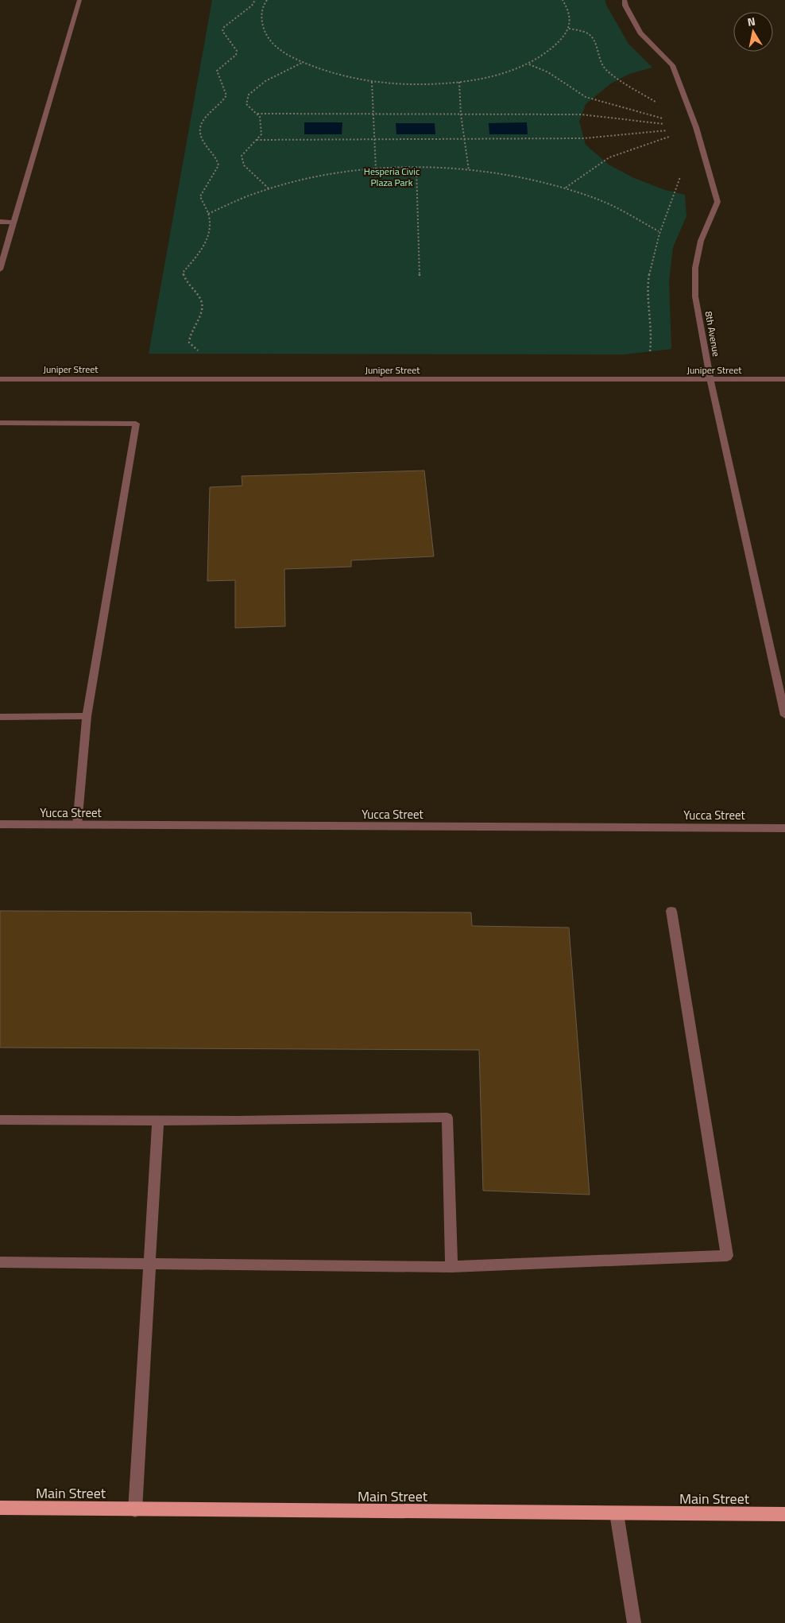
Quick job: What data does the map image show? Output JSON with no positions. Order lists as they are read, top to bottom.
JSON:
{
  "streets": {
    "main road": ["Main Street"],
    "street": ["8th Avenue", "Juniper Street", "Yucca Street"]
  },
  "crossings": [
    ["8th Avenue", "Juniper Street"]
  ],
  "parks": ["Hesperia Civic Plaza Park"],
  "north": "top"
}
